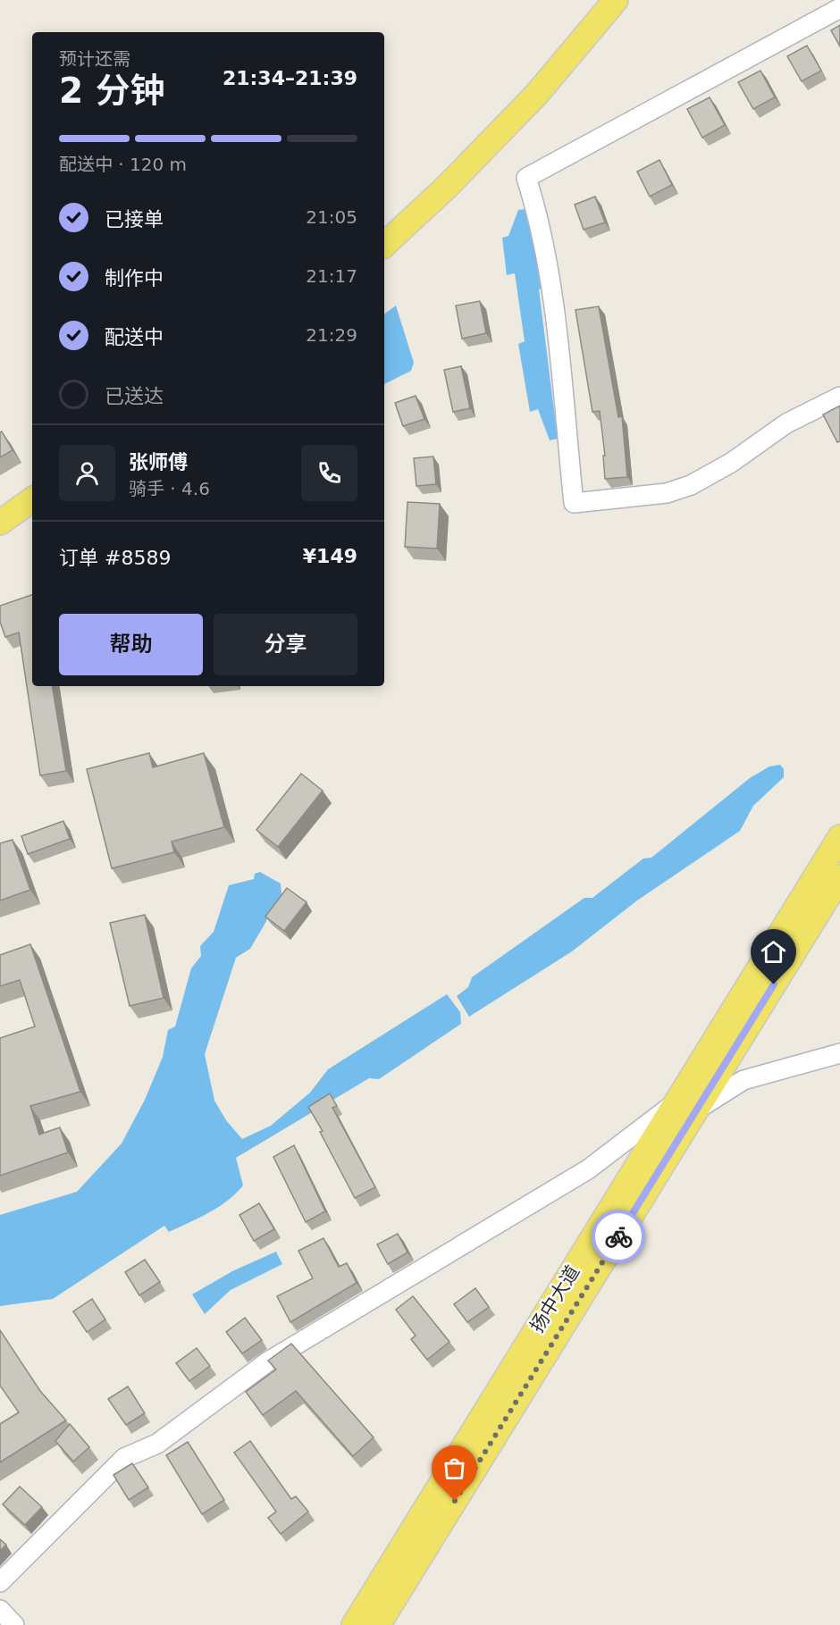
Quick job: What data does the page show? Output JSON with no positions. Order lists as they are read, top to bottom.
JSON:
{
  "streets": {
    "main road": ["扬中大道"]
  },
  "page": {
    "heading": ["2 分钟", "预计还需", "21:34–21:39"],
    "panel": [
      "张师傅",
      "骑手 · 4.6",
      "订单 #8589",
      "¥149"
    ],
    "bar": "配送中 · 120 m",
    "list": [
      ["已接单", "21:05"],
      ["制作中", "21:17"],
      ["配送中", "21:29"],
      "已送达"
    ],
    "buttons": ["帮助", "分享"]
  }
}
